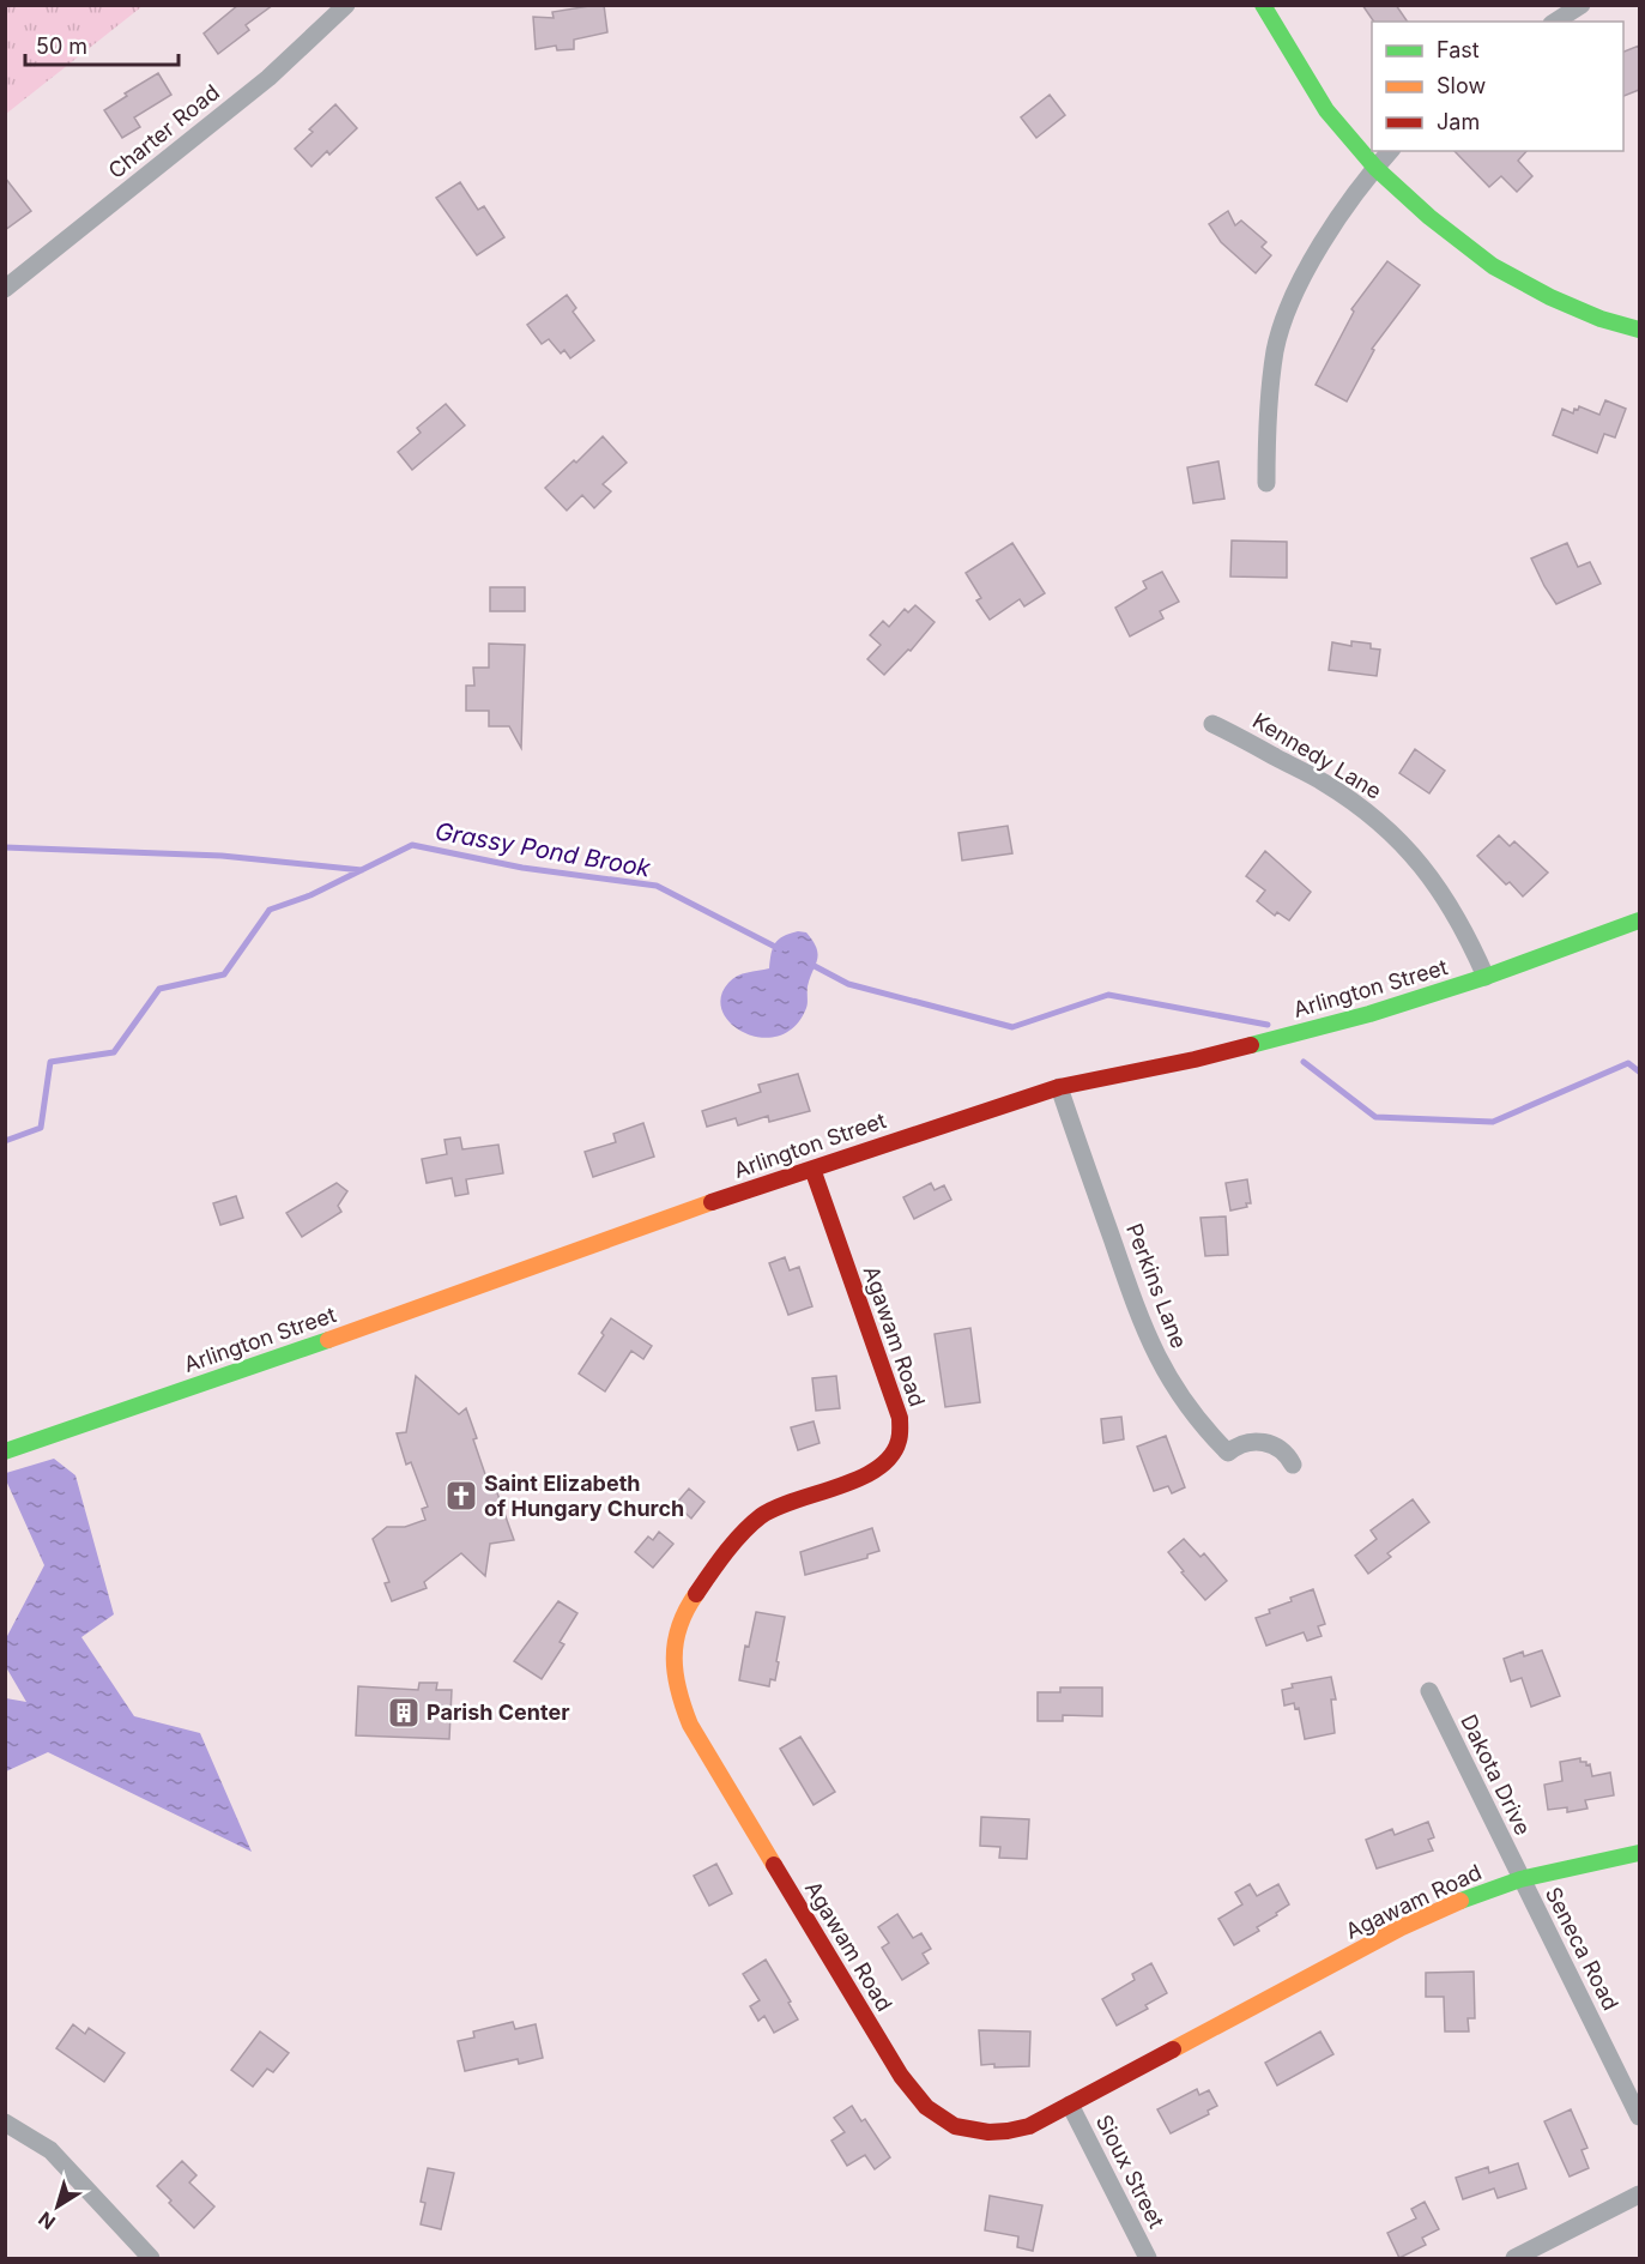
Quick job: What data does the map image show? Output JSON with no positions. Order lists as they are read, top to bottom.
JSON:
{
  "streets": {
    "street": [
      "Charter Road",
      "Kennedy Lane",
      "Arlington Street",
      "Perkins Lane",
      "Agawam Road",
      "Dakota Drive",
      "Seneca Road",
      "Sioux Street"
    ]
  },
  "crossings": [
    ["Kennedy Lane", "Arlington Street"],
    ["Arlington Street", "Perkins Lane"],
    ["Arlington Street", "Agawam Road"],
    ["Agawam Road", "Dakota Drive"],
    ["Agawam Road", "Seneca Road"],
    ["Agawam Road", "Sioux Street"],
    ["Dakota Drive", "Seneca Road"]
  ],
  "water": ["Grassy Pond Brook"],
  "places": {
    "church": ["Saint Elizabeth of Hungary Church"],
    "building": ["Parish Center"]
  },
  "legend": ["Fast", "Slow", "Jam"],
  "scale_bar": "50 m",
  "north": "bottom left"
}
